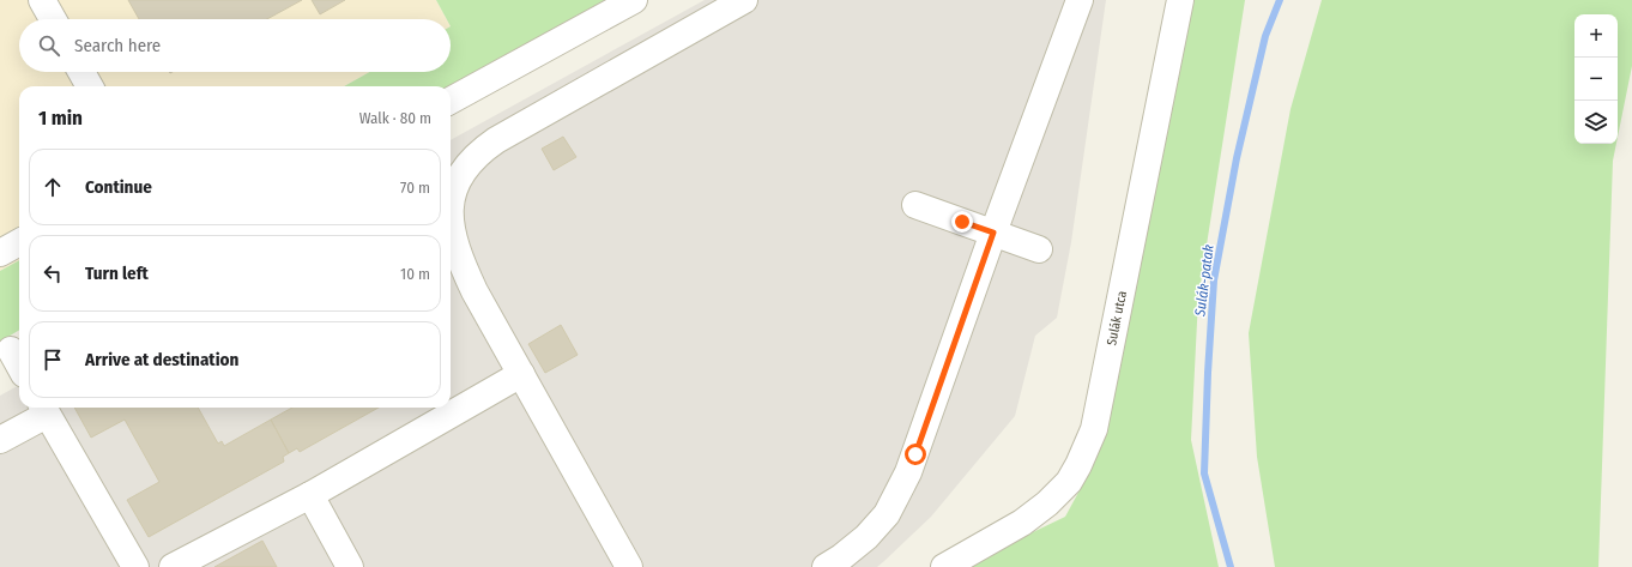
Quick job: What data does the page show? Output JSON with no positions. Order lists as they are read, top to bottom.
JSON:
{
  "streets": {
    "street": ["Sulák utca"]
  },
  "water": ["Sulák-patak"],
  "page": {
    "map_buttons": ["+", "−"],
    "search": "Search here",
    "heading": ["1 min", "Walk · 80 m"],
    "list": [
      ["Continue", "70 m"],
      ["Turn left", "10 m"],
      "Arrive at destination"
    ]
  }
}
